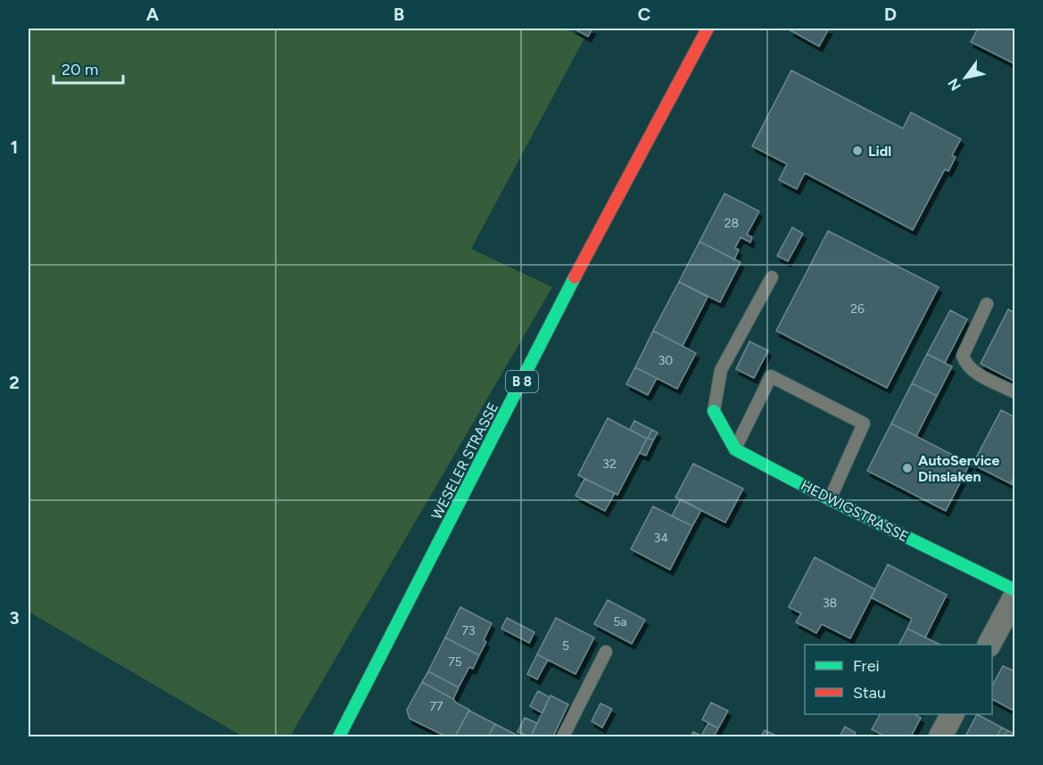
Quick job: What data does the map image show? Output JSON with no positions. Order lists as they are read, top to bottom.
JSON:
{
  "streets": {
    "main road": ["B 8", "WESELER STRASSE", "HEDWIGSTRASSE"]
  },
  "places": ["Lidl", "AutoService Dinslaken"],
  "house_numbers": [
    "28",
    "26",
    "30",
    "32",
    "34",
    "38",
    "5a",
    "73",
    "5",
    "75",
    "77"
  ],
  "legend": ["Frei", "Stau"],
  "scale_bar": "20 m",
  "north": "bottom left",
  "grid": {
    "columns": [
      "A",
      "B",
      "C",
      "D"
    ],
    "rows": ["1", "2", "3"]
  }
}
